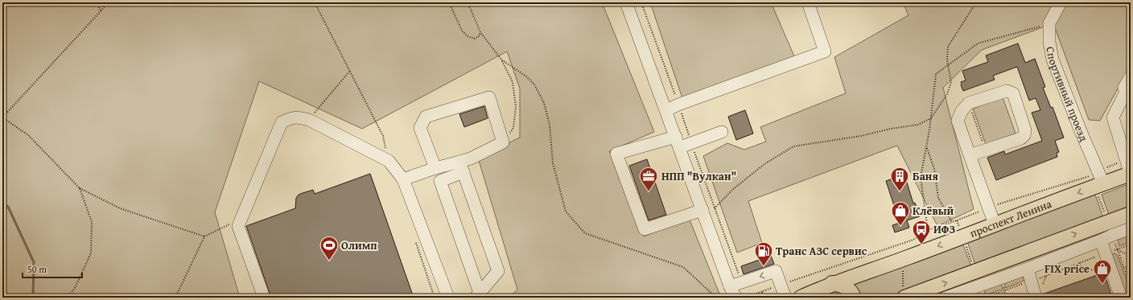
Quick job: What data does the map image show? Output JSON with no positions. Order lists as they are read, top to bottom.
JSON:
{
  "streets": {
    "main road": ["проспект Ленина"],
    "street": ["Спортивный проезд"]
  },
  "crossings": [
    ["Спортивный проезд", "проспект Ленина"]
  ],
  "places": {
    "office": ["НПП \"Вулкан\""],
    "building": ["Баня"],
    "shop": ["Клёвый", "FIX price"],
    "bus stop": ["ИФЗ"],
    "sports": ["Олимп"],
    "fuel station": ["Транс АЗС сервис"]
  },
  "scale_bar": "50 m"
}
